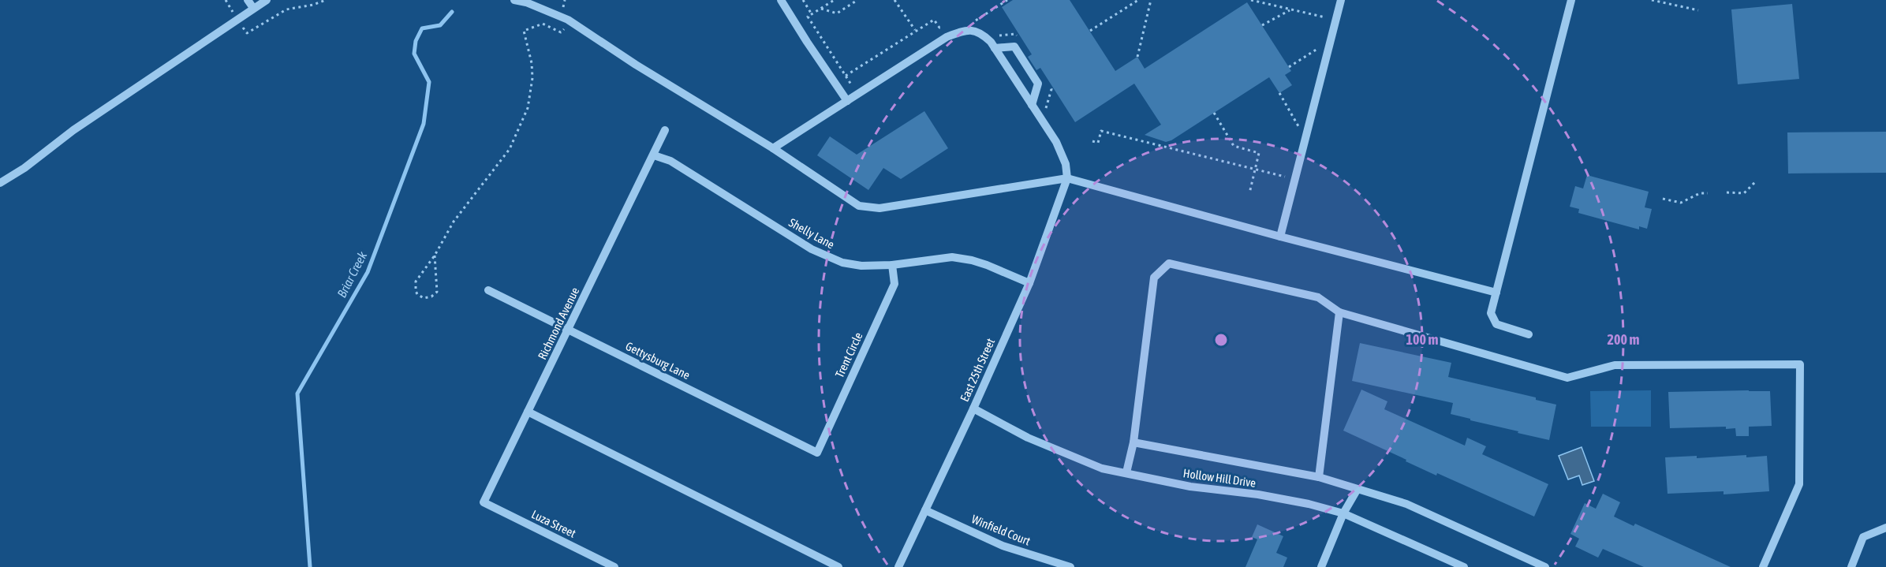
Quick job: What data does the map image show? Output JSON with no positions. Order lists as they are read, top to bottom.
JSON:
{
  "streets": {
    "street": [
      "Shelly Lane",
      "Richmond Avenue",
      "Trent Circle",
      "Gettysburg Lane",
      "East 25th Street",
      "Hollow Hill Drive",
      "Luza Street",
      "Winfield Court"
    ]
  },
  "crossings": [
    ["Shelly Lane", "Richmond Avenue"],
    ["Shelly Lane", "Trent Circle"],
    ["Shelly Lane", "East 25th Street"],
    ["Richmond Avenue", "Gettysburg Lane"],
    ["Richmond Avenue", "Luza Street"],
    ["Trent Circle", "Gettysburg Lane"],
    ["East 25th Street", "Hollow Hill Drive"],
    ["East 25th Street", "Winfield Court"]
  ],
  "water": ["Briar Creek"],
  "rings": ["100 m", "200 m"]
}
